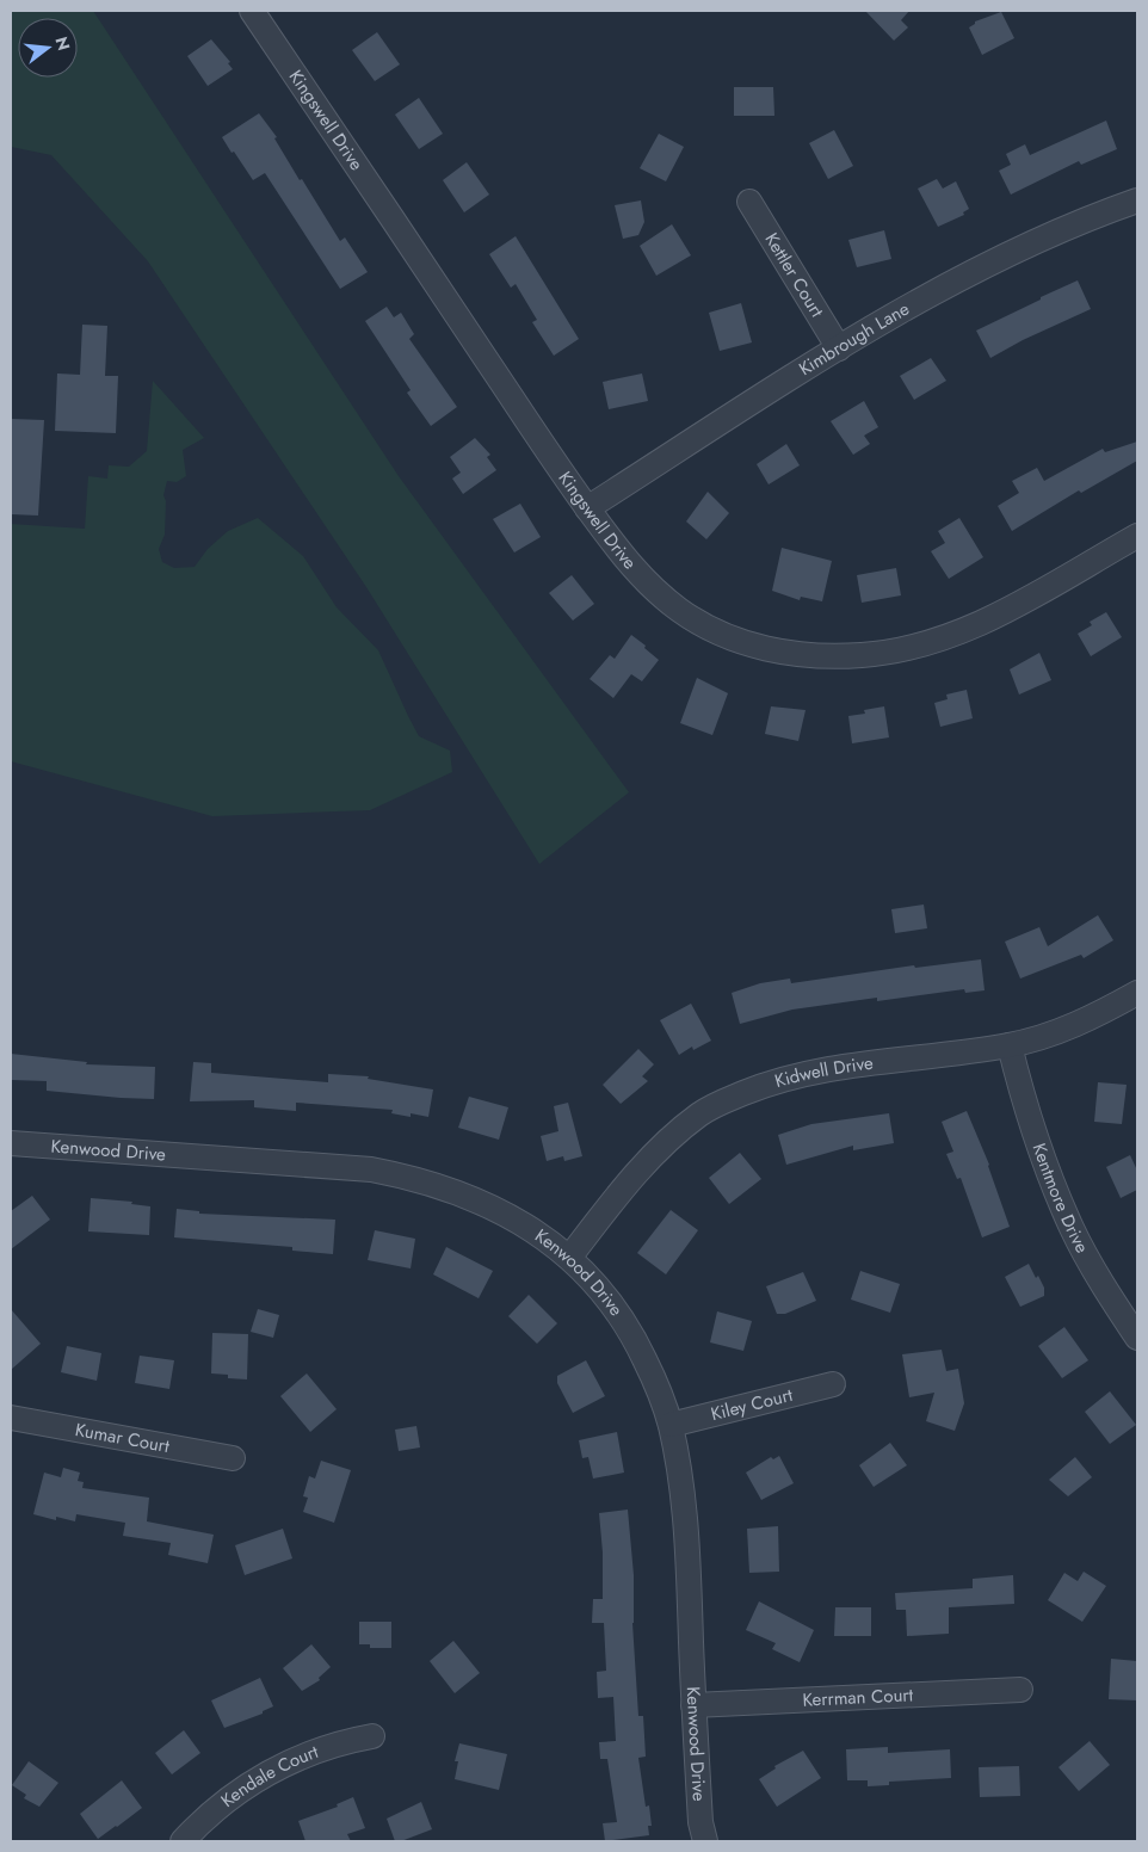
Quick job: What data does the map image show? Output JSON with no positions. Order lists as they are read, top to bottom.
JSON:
{
  "streets": {
    "street": [
      "Kingswell Drive",
      "Kettler Court",
      "Kimbrough Lane",
      "Kidwell Drive",
      "Kenwood Drive",
      "Kentmore Drive",
      "Kiley Court",
      "Kumar Court",
      "Kerrman Court",
      "Kendale Court"
    ]
  },
  "crossings": [
    ["Kingswell Drive", "Kimbrough Lane"],
    ["Kettler Court", "Kimbrough Lane"],
    ["Kidwell Drive", "Kenwood Drive"],
    ["Kidwell Drive", "Kentmore Drive"],
    ["Kenwood Drive", "Kiley Court"],
    ["Kenwood Drive", "Kerrman Court"]
  ],
  "north": "right"
}
